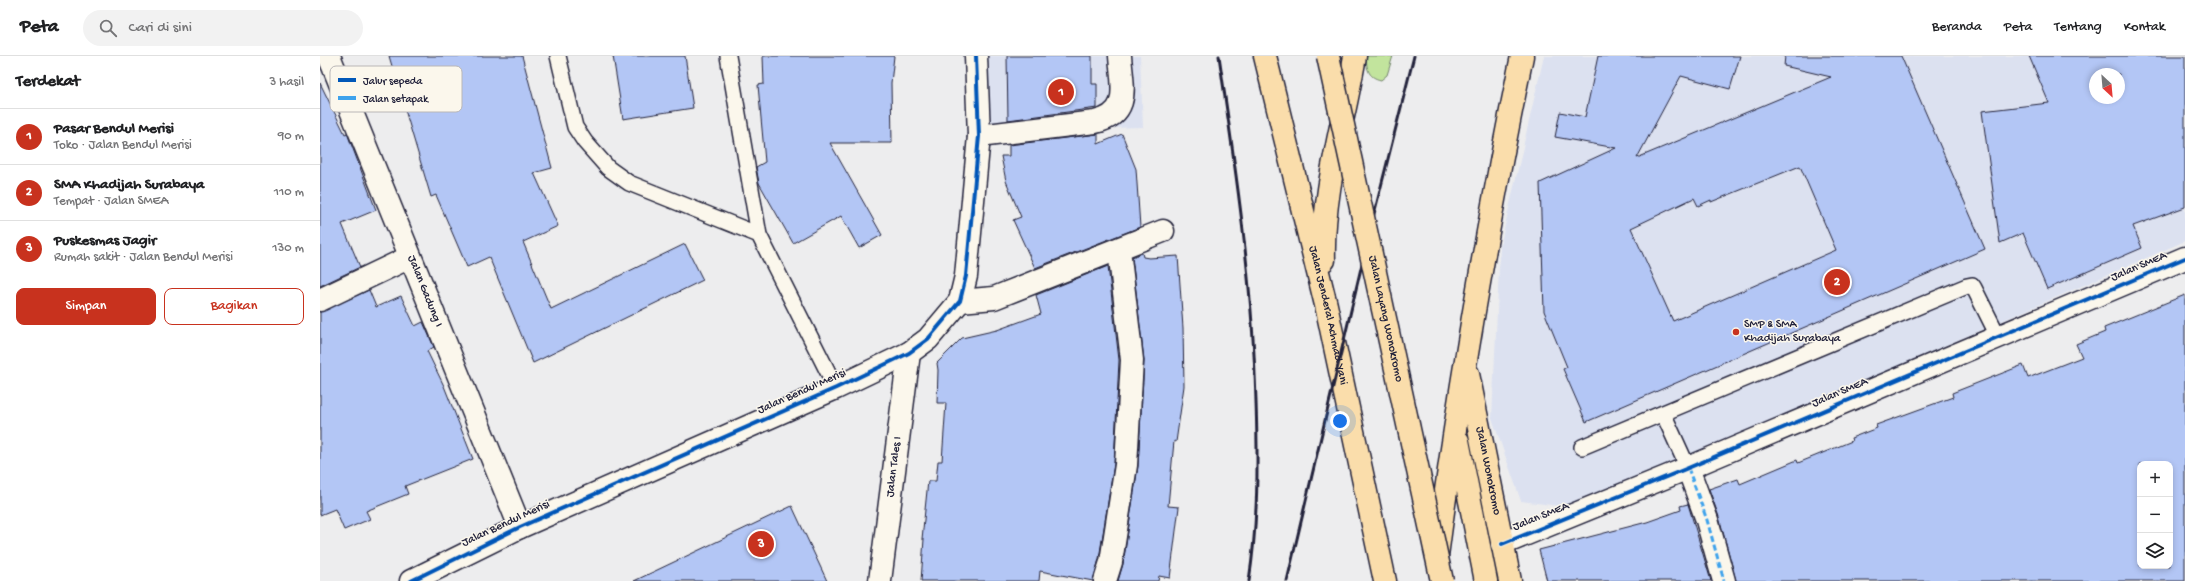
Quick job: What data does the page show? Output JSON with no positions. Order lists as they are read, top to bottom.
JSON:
{
  "streets": {
    "highway": ["Jalan Jenderal Achmad Yani", "Jalan Layang Wonokromo", "Jalan Wonokromo"],
    "street": [
      "Jalan SMEA",
      "Jalan Gadung I",
      "Jalan Bendul Merisi",
      "Jalan Tales I"
    ]
  },
  "crossings": [
    ["Jalan SMEA", "Jalan Wonokromo"],
    ["Jalan Gadung I", "Jalan Bendul Merisi"],
    ["Jalan Bendul Merisi", "Jalan Tales I"]
  ],
  "places": ["SMP & SMA Khadijah Surabaya"],
  "legend": ["Jalur sepeda", "Jalan setapak"],
  "north": "bottom right",
  "page": {
    "header": "Peta",
    "search": "Cari di sini",
    "nav": [
      "Beranda",
      "Peta",
      "Tentang",
      "Kontak"
    ],
    "heading": ["Terdekat", "3 hasil"],
    "pins": ["1", "2", "3"],
    "list": [
      {
        "mark": "1",
        "name": "Pasar Bendul Merisi",
        "note": "Toko · Jalan Bendul Merisi",
        "value": "90 m"
      },
      {
        "mark": "2",
        "name": "SMA Khadijah Surabaya",
        "note": "Tempat · Jalan SMEA",
        "value": "110 m"
      },
      {
        "mark": "3",
        "name": "Puskesmas Jagir",
        "note": "Rumah sakit · Jalan Bendul Merisi",
        "value": "130 m"
      }
    ],
    "buttons": ["Simpan", "Bagikan"],
    "map_buttons": ["+", "−"]
  }
}
